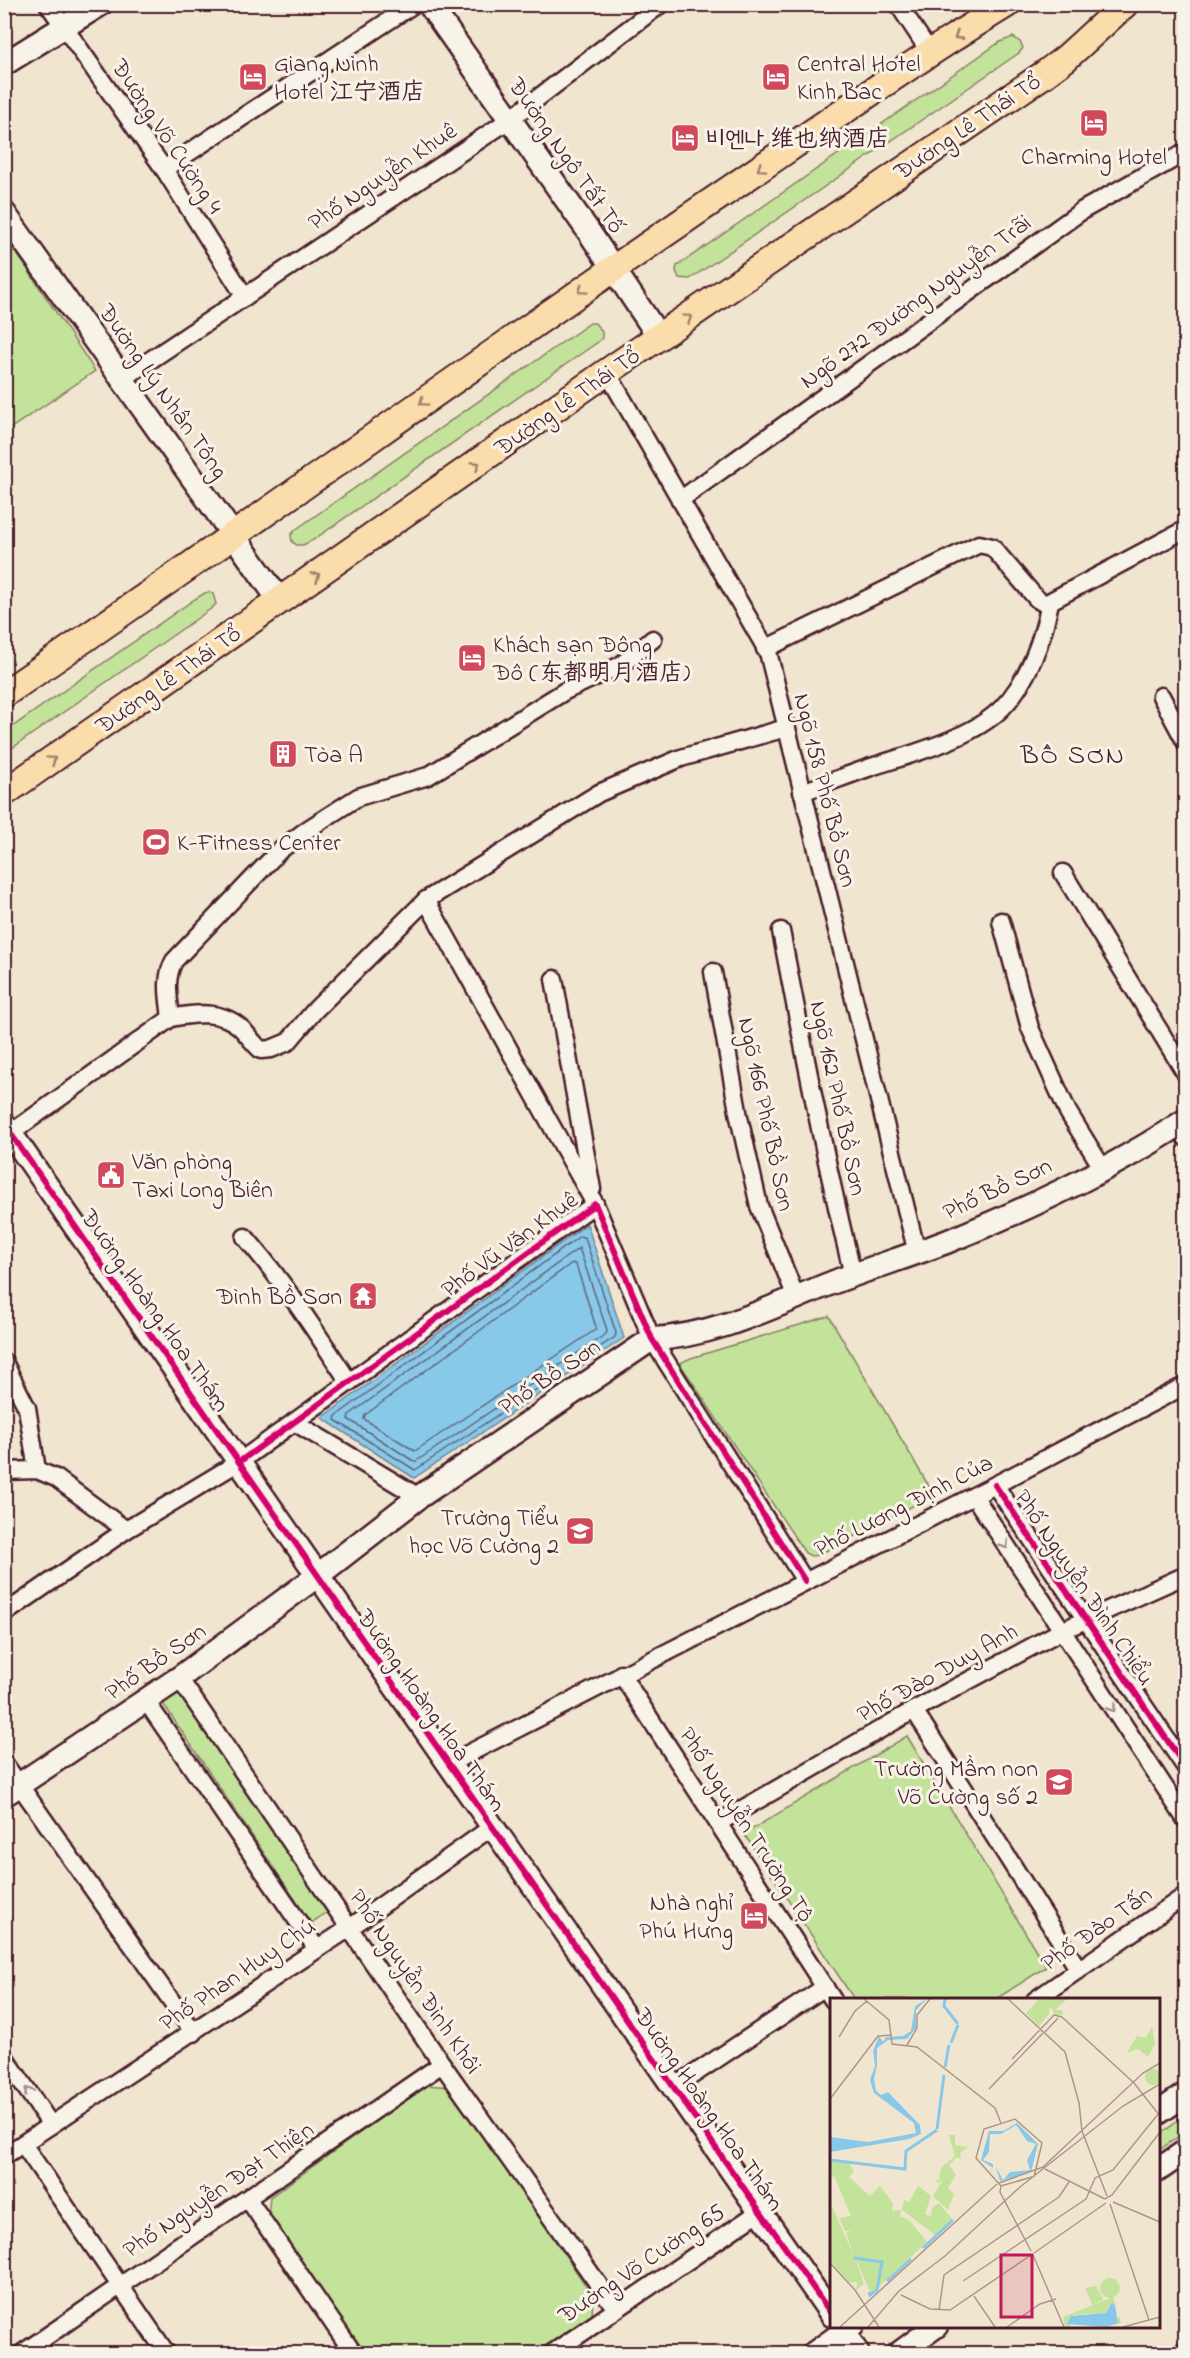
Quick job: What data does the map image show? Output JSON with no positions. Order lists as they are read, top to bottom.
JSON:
{
  "streets": {
    "main road": ["Đường Lê Thái Tổ"],
    "street": [
      "Đường Võ Cường 4",
      "Đường Ngô Tất Tố",
      "Phố Nguyễn Khuê",
      "Ngõ 272 Đường Nguyễn Trãi",
      "Đường Lý Nhân Tông",
      "Ngõ 158 Phố Bồ Sơn",
      "Ngõ 162 Phố Bồ Sơn",
      "Ngõ 166 Phố Bồ Sơn",
      "Phố Bồ Sơn",
      "Phố Vũ Văn Khuê",
      "Đường Hoàng Hoa Thám",
      "Phố Lương Định Của",
      "Phố Nguyễn Đình Chiểu",
      "Phố Đào Duy Anh",
      "Phố Nguyễn Trường Tộ",
      "Phố Đào Tấn",
      "Phố Phan Huy Chú",
      "Phố Nguyễn Đình Khôi",
      "Phố Nguyễn Đạt Thiện",
      "Đường Võ Cường 65"
    ]
  },
  "crossings": [
    ["Đường Lê Thái Tổ", "Đường Ngô Tất Tố"],
    ["Đường Lê Thái Tổ", "Đường Lý Nhân Tông"],
    ["Đường Lê Thái Tổ", "Ngõ 158 Phố Bồ Sơn"],
    ["Đường Võ Cường 4", "Phố Nguyễn Khuê"],
    ["Đường Ngô Tất Tố", "Phố Nguyễn Khuê"],
    ["Phố Nguyễn Khuê", "Đường Lý Nhân Tông"],
    ["Ngõ 272 Đường Nguyễn Trãi", "Ngõ 158 Phố Bồ Sơn"],
    ["Ngõ 158 Phố Bồ Sơn", "Phố Bồ Sơn"],
    ["Ngõ 162 Phố Bồ Sơn", "Phố Bồ Sơn"],
    ["Ngõ 166 Phố Bồ Sơn", "Phố Bồ Sơn"],
    ["Phố Bồ Sơn", "Phố Vũ Văn Khuê"],
    ["Phố Bồ Sơn", "Đường Hoàng Hoa Thám"],
    ["Phố Bồ Sơn", "Phố Nguyễn Đình Khôi"],
    ["Phố Vũ Văn Khuê", "Đường Hoàng Hoa Thám"],
    ["Phố Vũ Văn Khuê", "Phố Lương Định Của"],
    ["Đường Hoàng Hoa Thám", "Phố Lương Định Của"],
    ["Đường Hoàng Hoa Thám", "Phố Phan Huy Chú"],
    ["Đường Hoàng Hoa Thám", "Đường Võ Cường 65"],
    ["Phố Lương Định Của", "Phố Nguyễn Đình Chiểu"],
    ["Phố Lương Định Của", "Phố Nguyễn Trường Tộ"],
    ["Phố Nguyễn Đình Chiểu", "Phố Đào Duy Anh"],
    ["Phố Đào Duy Anh", "Phố Nguyễn Trường Tộ"],
    ["Phố Phan Huy Chú", "Phố Nguyễn Đình Khôi"],
    ["Phố Nguyễn Đình Khôi", "Phố Nguyễn Đạt Thiện"],
    ["Phố Nguyễn Đình Khôi", "Đường Võ Cường 65"]
  ],
  "districts": ["BỒ SƠN"],
  "places": {
    "hotel": [
      "Giang Ninh Hotel 江宁酒店",
      "Central Hotel Kinh Bac",
      "Charming Hotel",
      "비엔나 维也纳酒店",
      "Khách sạn Đông Đô (东都明月酒店)",
      "Nhà nghỉ Phú Hưng"
    ],
    "building": ["Tòa A"],
    "sports": ["K-Fitness Center"],
    "public building": ["Văn phòng Taxi Long Biên"],
    "temple": ["Đình Bồ Sơn"],
    "school or university": ["Trường Tiểu học Võ Cường 2", "Trường Mầm non Võ Cường số 2"]
  }
}
